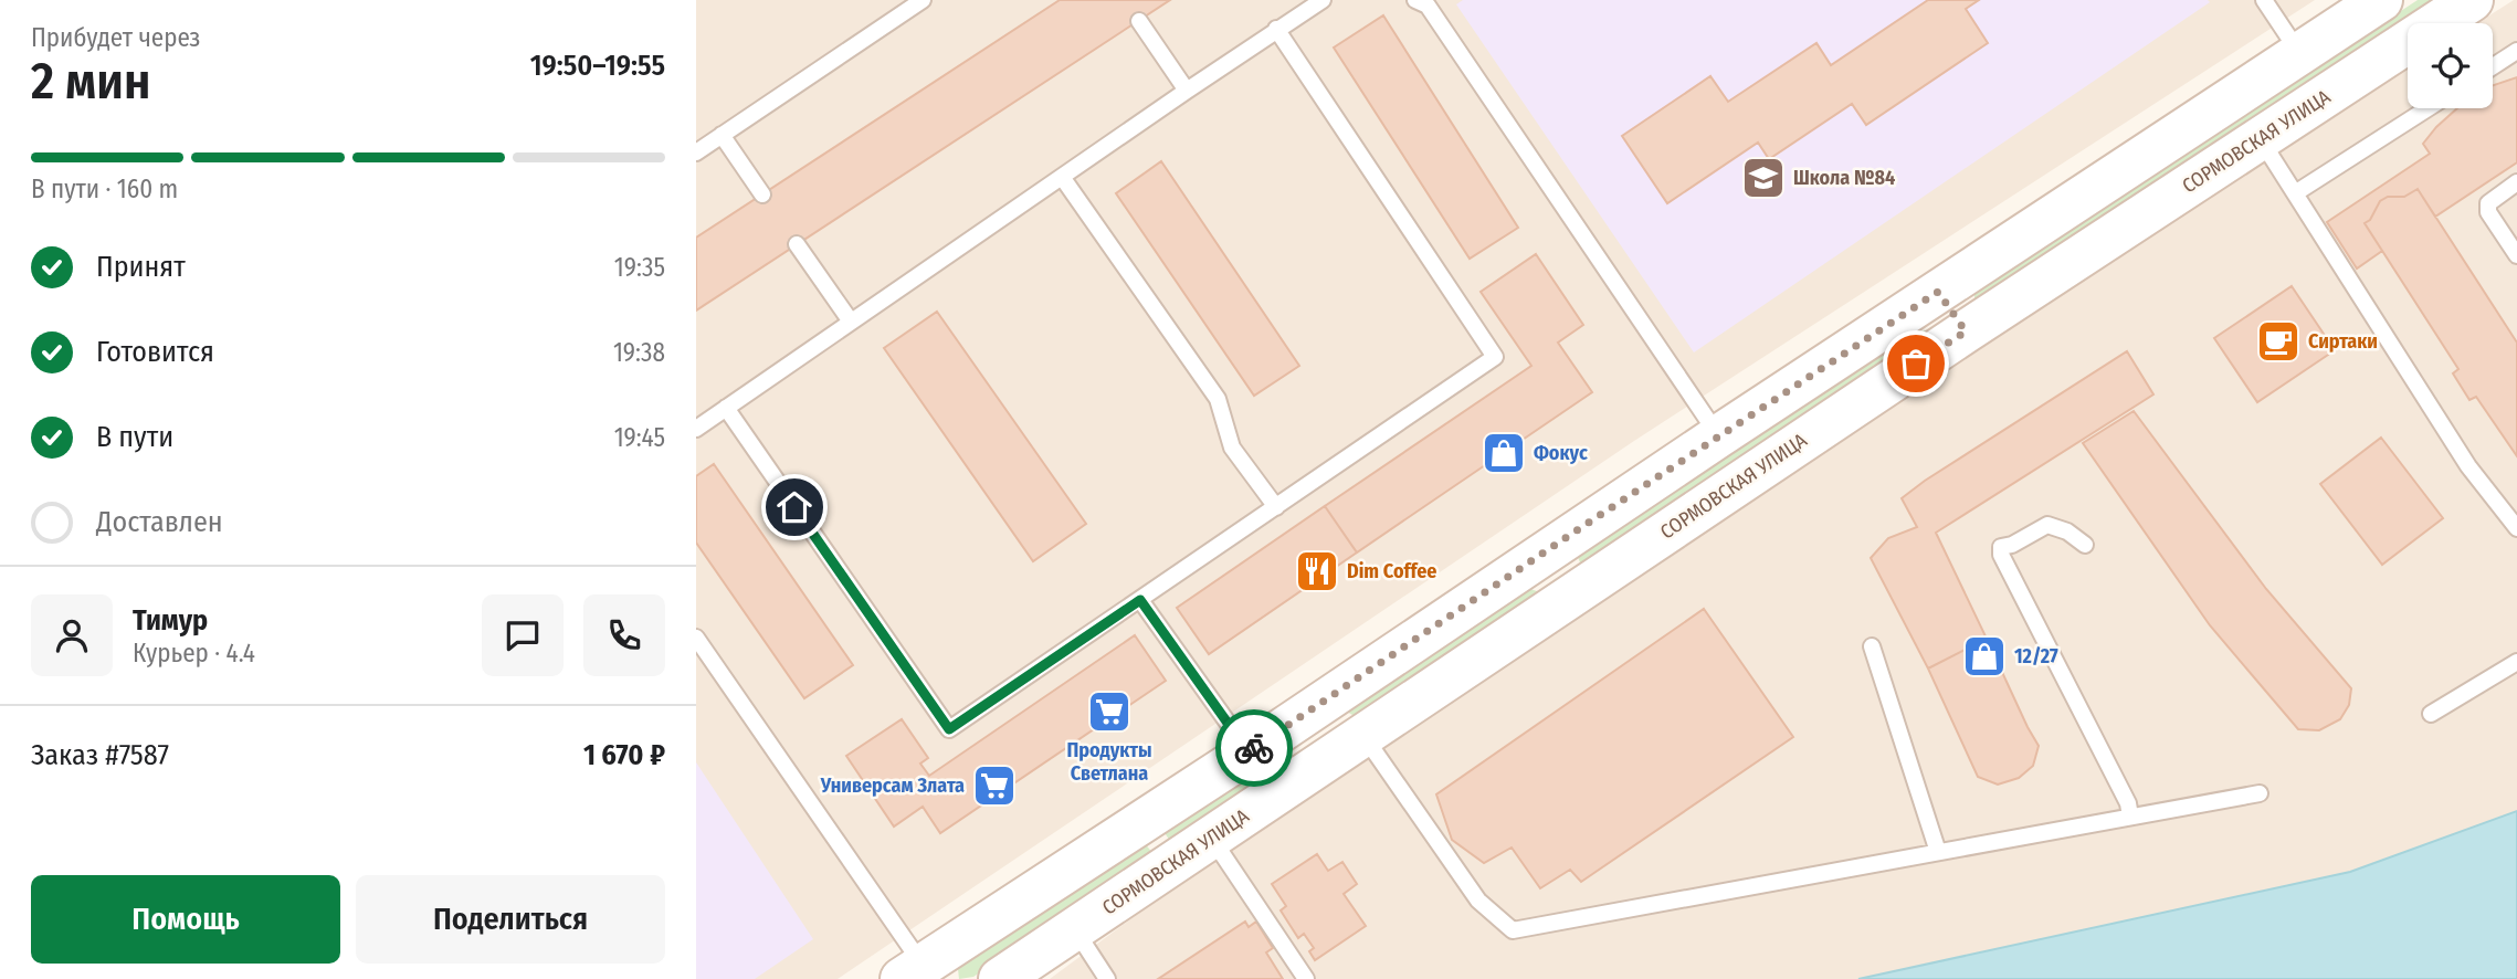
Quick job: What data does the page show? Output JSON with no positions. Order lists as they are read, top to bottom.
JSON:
{
  "streets": {
    "main road": ["СОРМОВСКАЯ УЛИЦА"]
  },
  "places": {
    "school or university": ["Школа №84"],
    "cafe": ["Сиртаки"],
    "shop": ["Фокус", "12/27"],
    "restaurant": ["Dim Coffee"],
    "supermarket": ["Продукты Светлана", "Универсам Злата"]
  },
  "page": {
    "heading": ["2 мин", "Прибудет через", "19:50–19:55"],
    "panel": [
      "Тимур",
      "Курьер · 4.4",
      "Заказ #7587",
      "1 670 ₽"
    ],
    "bar": "В пути · 160 m",
    "list": [
      ["Принят", "19:35"],
      ["Готовится", "19:38"],
      ["В пути", "19:45"],
      "Доставлен"
    ],
    "buttons": ["Помощь", "Поделиться"]
  }
}
